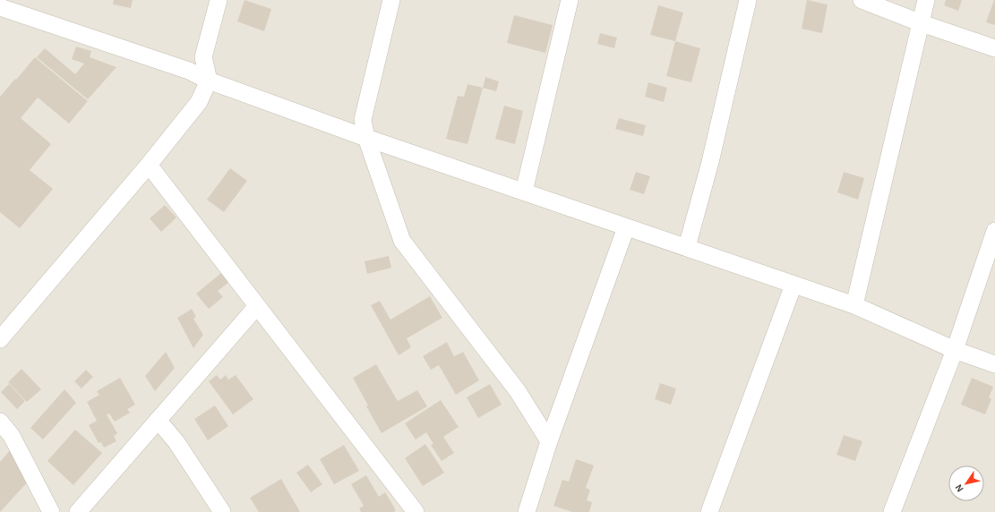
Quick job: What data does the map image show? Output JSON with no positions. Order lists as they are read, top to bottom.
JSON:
{
  "north": "bottom left"
}
